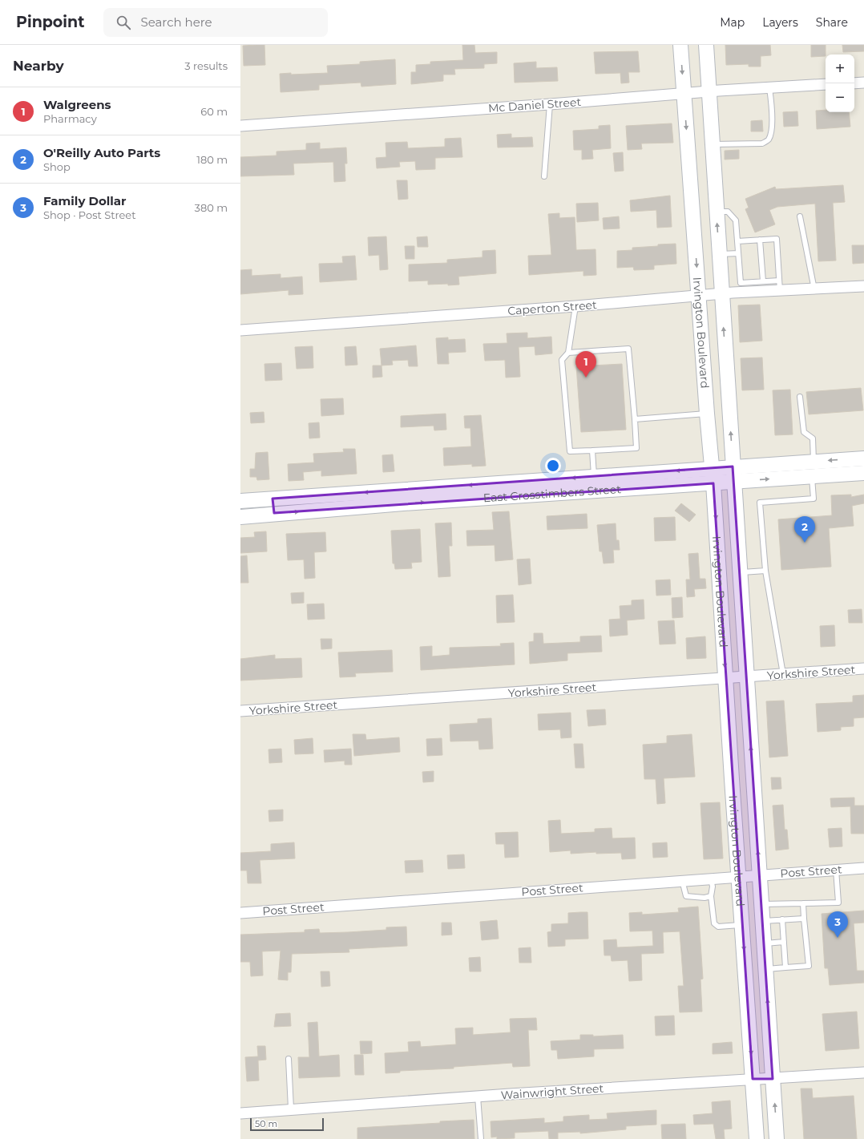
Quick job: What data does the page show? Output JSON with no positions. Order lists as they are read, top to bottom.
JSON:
{
  "streets": {
    "main road": ["Irvington Boulevard", "East Crosstimbers Street"],
    "street": [
      "Mc Daniel Street",
      "Caperton Street",
      "Yorkshire Street",
      "Post Street",
      "Wainwright Street"
    ]
  },
  "crossings": [
    ["Mc Daniel Street", "Irvington Boulevard"],
    ["Caperton Street", "Irvington Boulevard"],
    ["Irvington Boulevard", "East Crosstimbers Street"],
    ["Irvington Boulevard", "Yorkshire Street"],
    ["Irvington Boulevard", "Post Street"],
    ["Irvington Boulevard", "Wainwright Street"]
  ],
  "scale_bar": "50 m",
  "page": {
    "header": "Pinpoint",
    "search": "Search here",
    "nav": ["Map", "Layers", "Share"],
    "heading": ["Nearby", "3 results"],
    "map_buttons": ["+", "−"],
    "list": [
      {
        "mark": "1",
        "name": "Walgreens",
        "note": "Pharmacy",
        "value": "60 m"
      },
      {
        "mark": "2",
        "name": "O'Reilly Auto Parts",
        "note": "Shop",
        "value": "180 m"
      },
      {
        "mark": "3",
        "name": "Family Dollar",
        "note": "Shop · Post Street",
        "value": "380 m"
      }
    ],
    "pins": ["1", "2", "3"],
    "scale": "50 m"
  }
}
